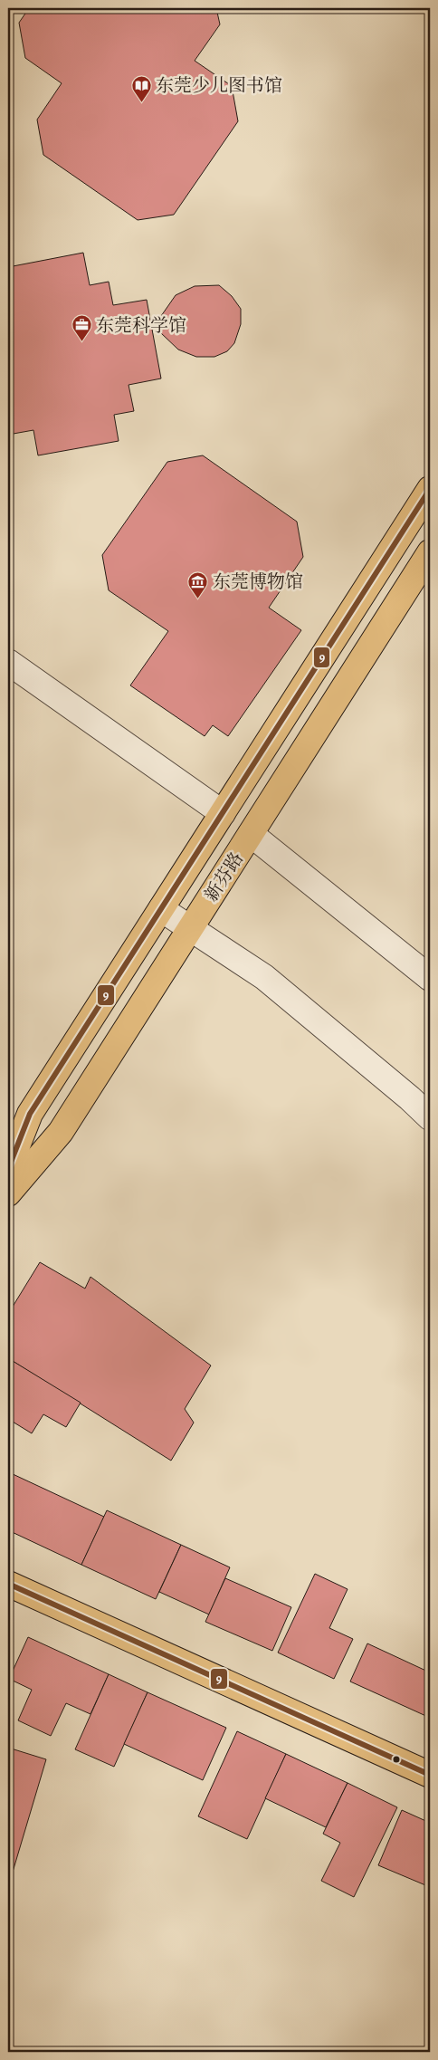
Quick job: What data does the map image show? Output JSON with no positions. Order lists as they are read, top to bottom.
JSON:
{
  "streets": {
    "main road": ["新芬路"]
  },
  "places": {
    "library": ["东莞少儿图书馆"],
    "office": ["东莞科学馆"],
    "museum": ["东莞博物馆"]
  },
  "lines": ["transit line 9"]
}
